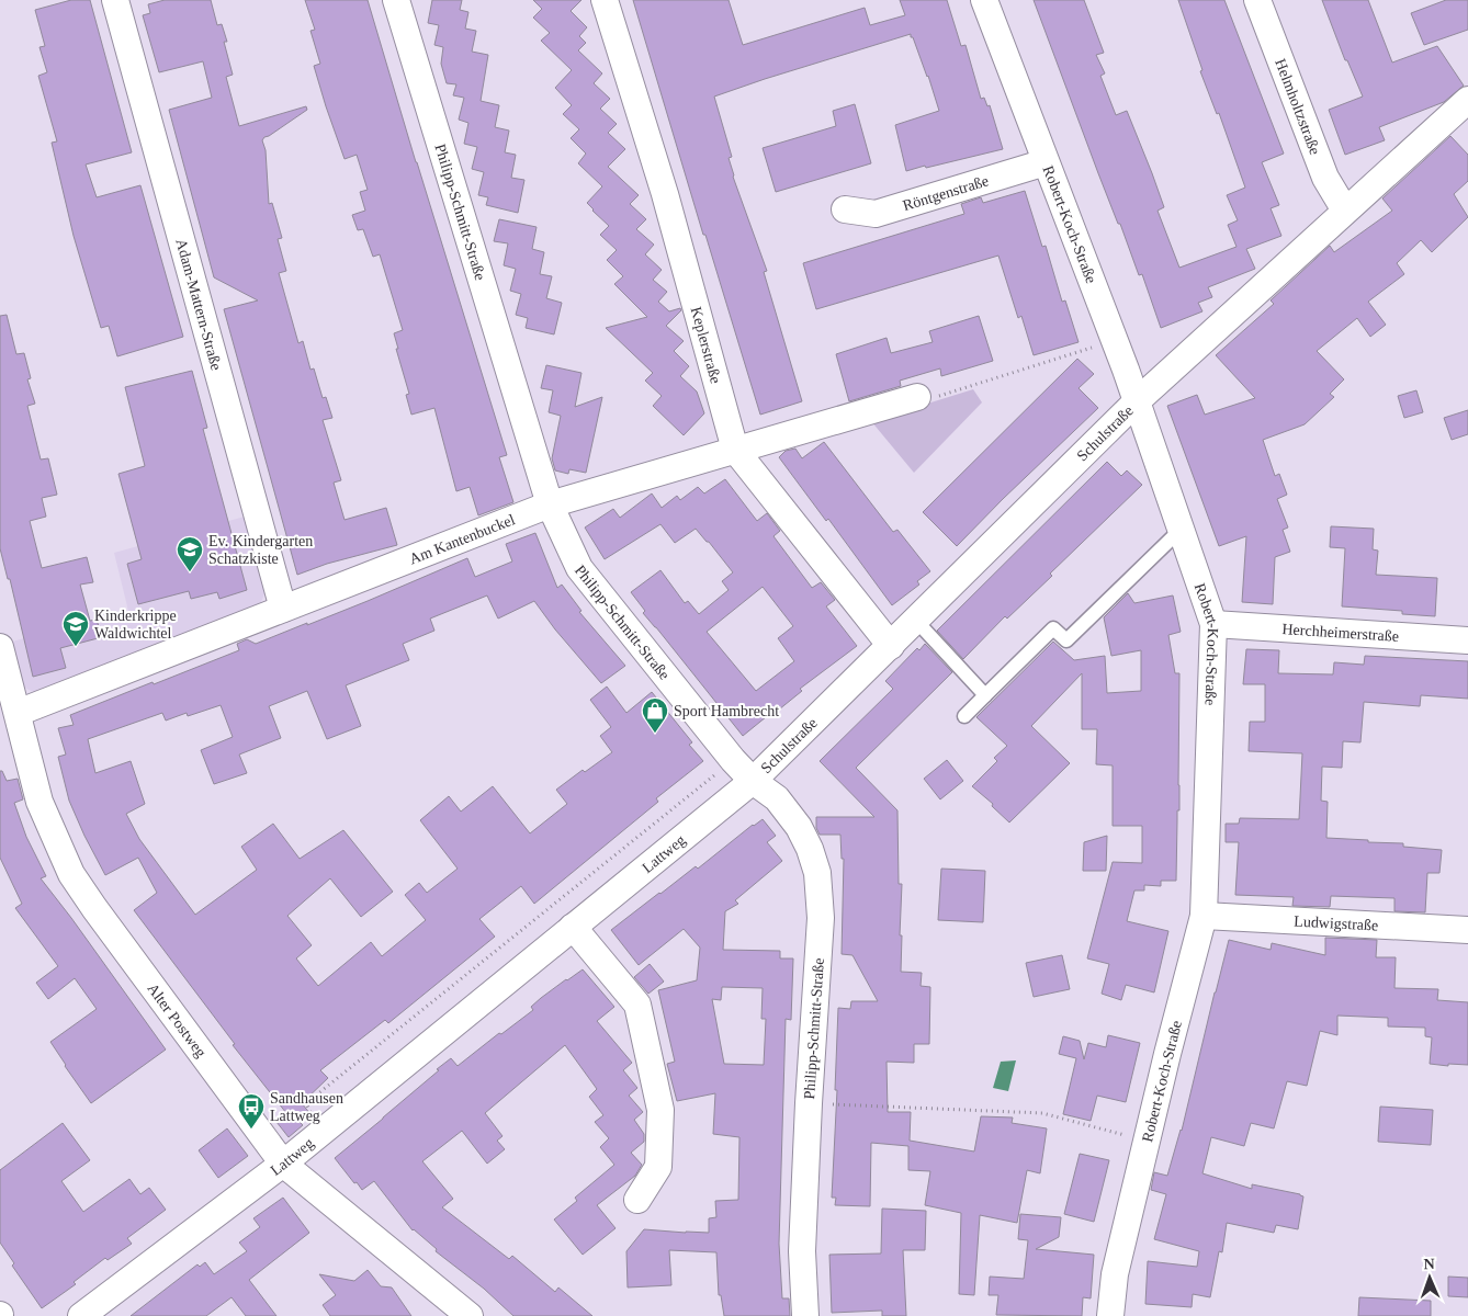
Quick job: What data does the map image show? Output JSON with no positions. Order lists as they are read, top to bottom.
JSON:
{
  "streets": {
    "street": [
      "Helmholtzstraße",
      "Röntgenstraße",
      "Philipp-Schmitt-Straße",
      "Robert-Koch-Straße",
      "Adam-Mattern-Straße",
      "Keplerstraße",
      "Schulstraße",
      "Am Kantenbuckel",
      "Herchheimerstraße",
      "Lattweg",
      "Ludwigstraße",
      "Alter Postweg"
    ]
  },
  "crossings": [
    ["Helmholtzstraße", "Schulstraße"],
    ["Röntgenstraße", "Robert-Koch-Straße"],
    ["Philipp-Schmitt-Straße", "Schulstraße"],
    ["Philipp-Schmitt-Straße", "Am Kantenbuckel"],
    ["Philipp-Schmitt-Straße", "Lattweg"],
    ["Robert-Koch-Straße", "Schulstraße"],
    ["Robert-Koch-Straße", "Herchheimerstraße"],
    ["Robert-Koch-Straße", "Ludwigstraße"],
    ["Adam-Mattern-Straße", "Am Kantenbuckel"],
    ["Keplerstraße", "Schulstraße"],
    ["Keplerstraße", "Am Kantenbuckel"],
    ["Schulstraße", "Lattweg"],
    ["Am Kantenbuckel", "Alter Postweg"],
    ["Lattweg", "Alter Postweg"]
  ],
  "places": {
    "school or university": ["Ev. Kindergarten Schatzkiste", "Kinderkrippe Waldwichtel"],
    "shop": ["Sport Hambrecht"],
    "bus stop": ["Sandhausen Lattweg"]
  },
  "north": "top"
}
